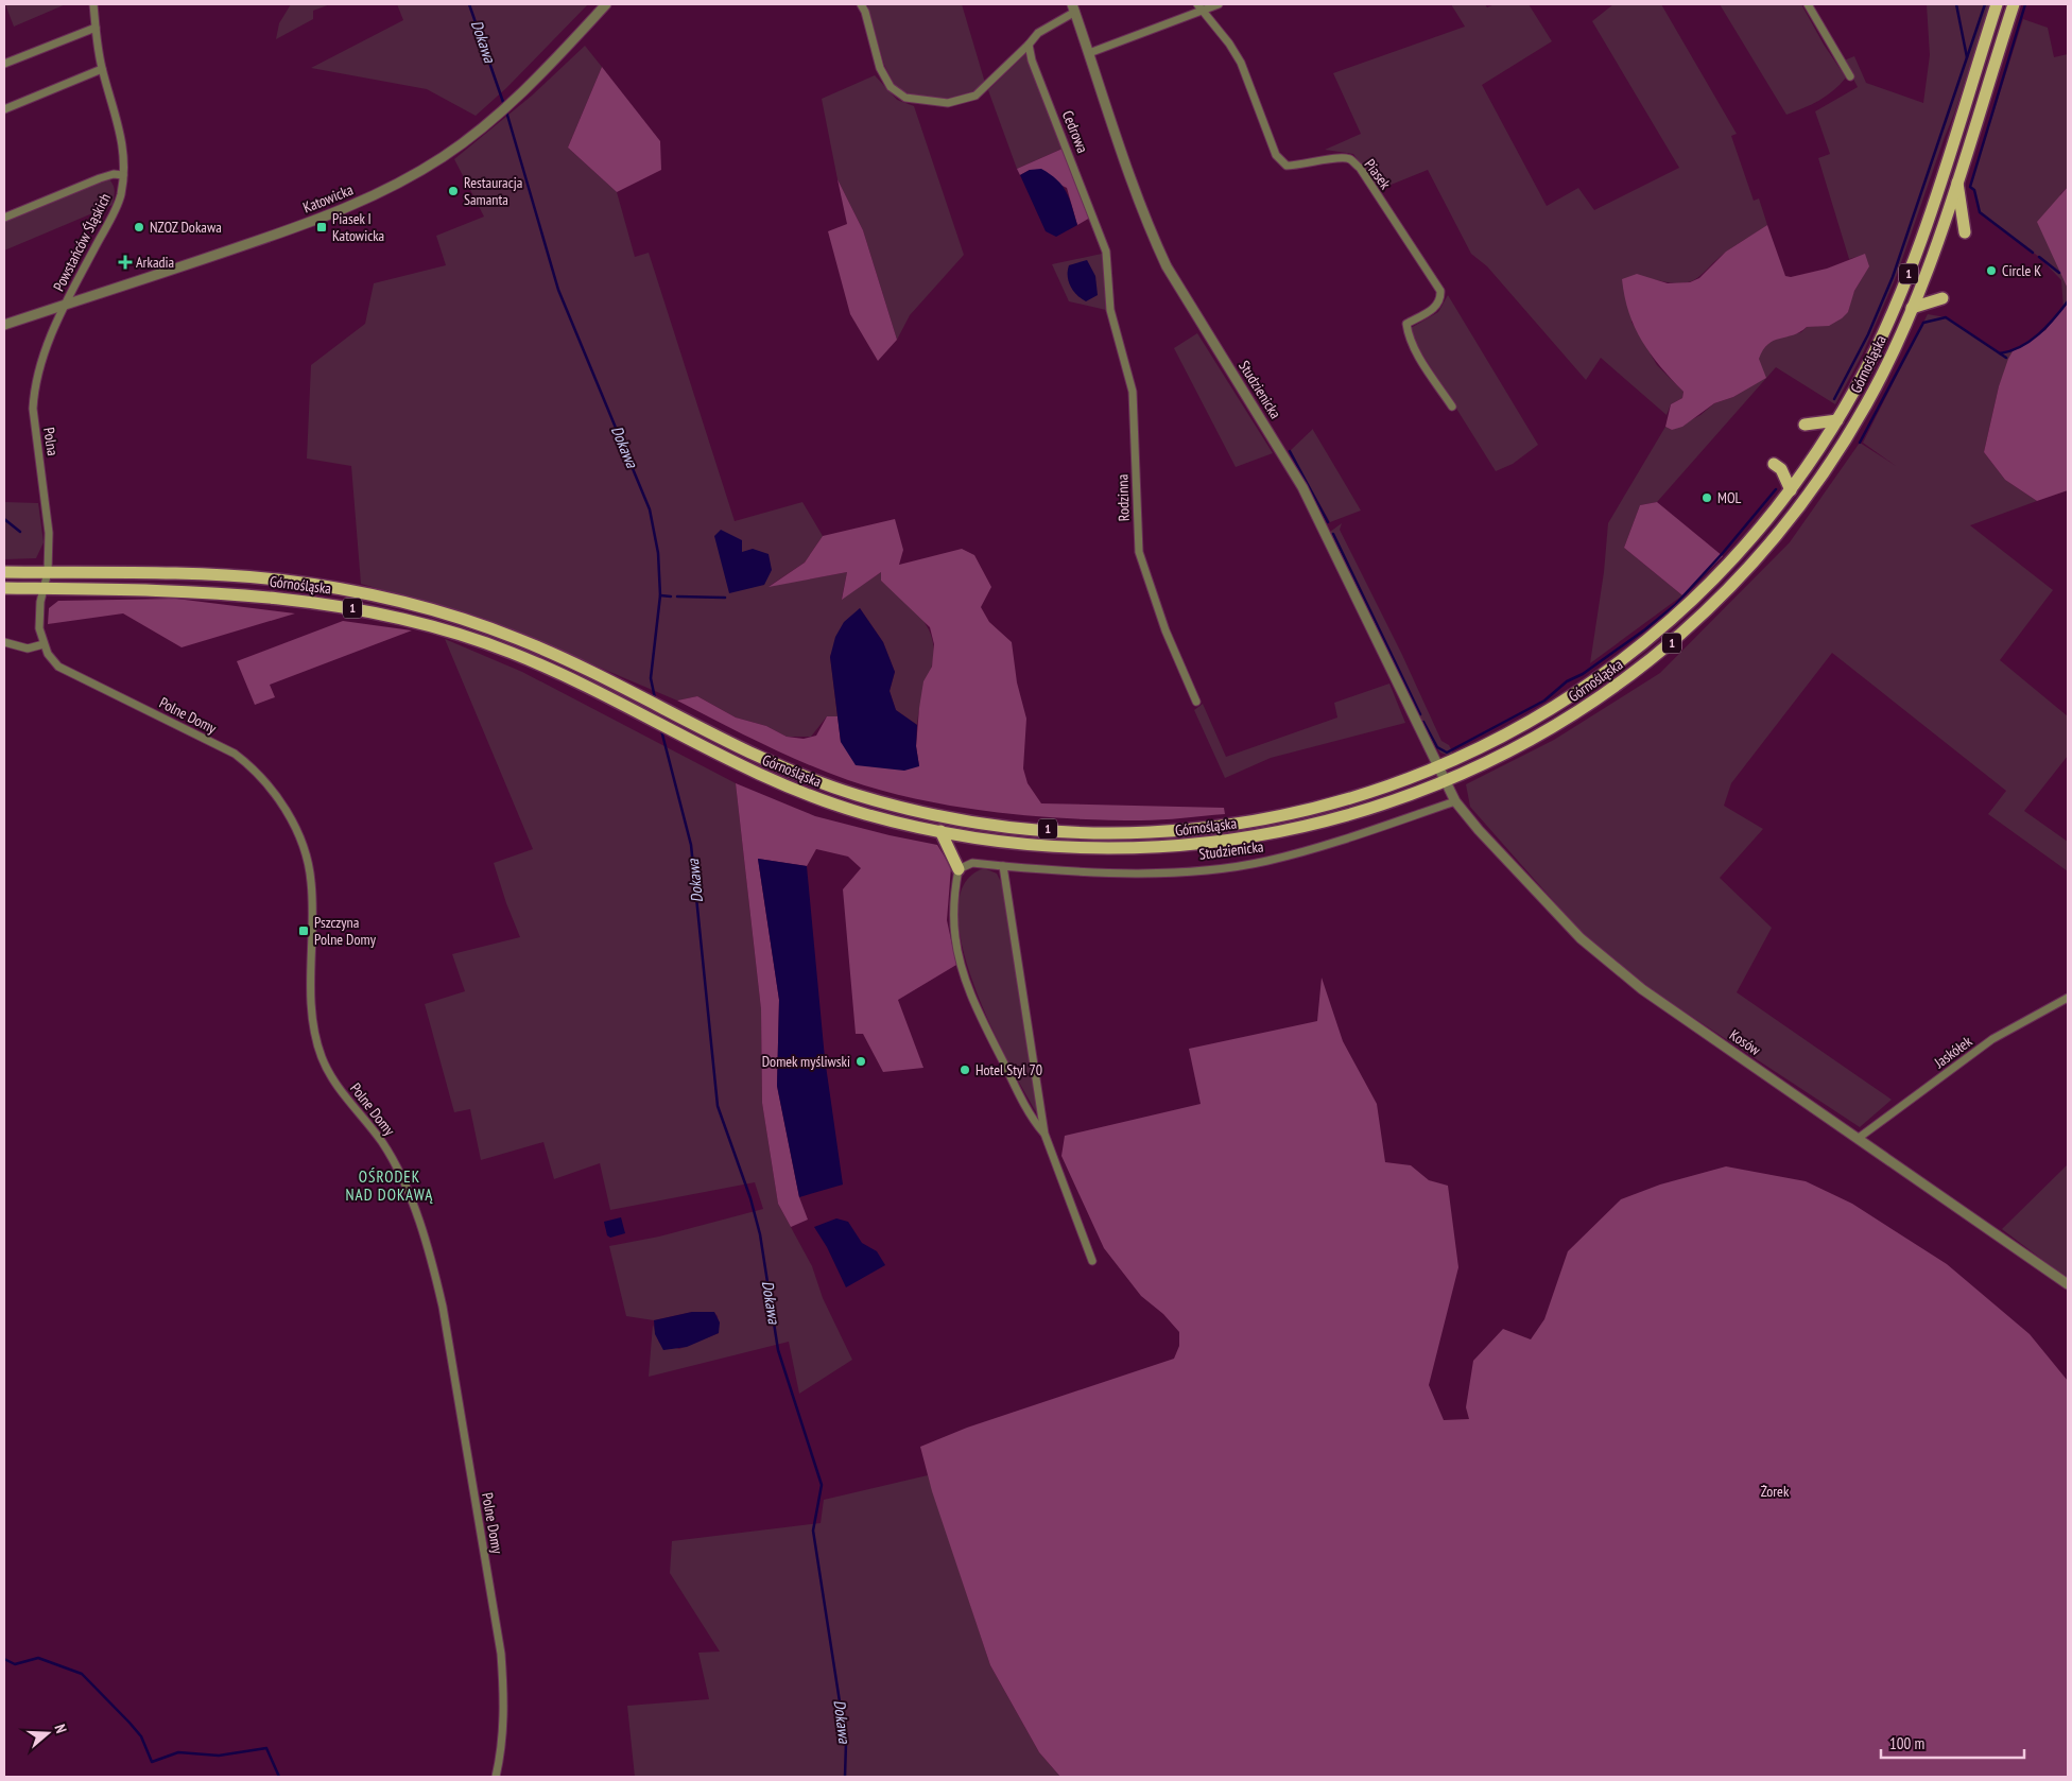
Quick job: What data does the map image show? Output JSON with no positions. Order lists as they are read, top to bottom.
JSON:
{
  "streets": {
    "main road": ["1", "Górnośląska"],
    "street": [
      "Cedrowa",
      "Piasek",
      "Katowicka",
      "Powstańców Śląskich",
      "Studzienicka",
      "Polna",
      "Rodzinna",
      "Polne Domy",
      "Kosów",
      "Jaskółek"
    ]
  },
  "crossings": [
    ["Cedrowa", "Rodzinna"],
    ["Katowicka", "Powstańców Śląskich"],
    ["Katowicka", "Polna"],
    ["Powstańców Śląskich", "Polna"],
    ["Górnośląska", "Studzienicka"],
    ["Górnośląska", "Polna"],
    ["Górnośląska", "Polne Domy"],
    ["Górnośląska", "Kosów"],
    ["Studzienicka", "Kosów"],
    ["Polna", "Polne Domy"],
    ["Kosów", "Jaskółek"]
  ],
  "districts": ["OŚRODEK NAD DOKAWĄ"],
  "water": ["Dokawa"],
  "parks": ["Żorek"],
  "places": {
    "other": [
      "Restauracja Samanta",
      "NZOZ Dokawa",
      "Circle K",
      "MOL",
      "Domek myśliwski",
      "Hotel Styl 70"
    ],
    "transit": ["Piasek I Katowicka", "Pszczyna Polne Domy"],
    "health": ["Arkadia"]
  },
  "scale_bar": "100 m",
  "north": "right"
}
